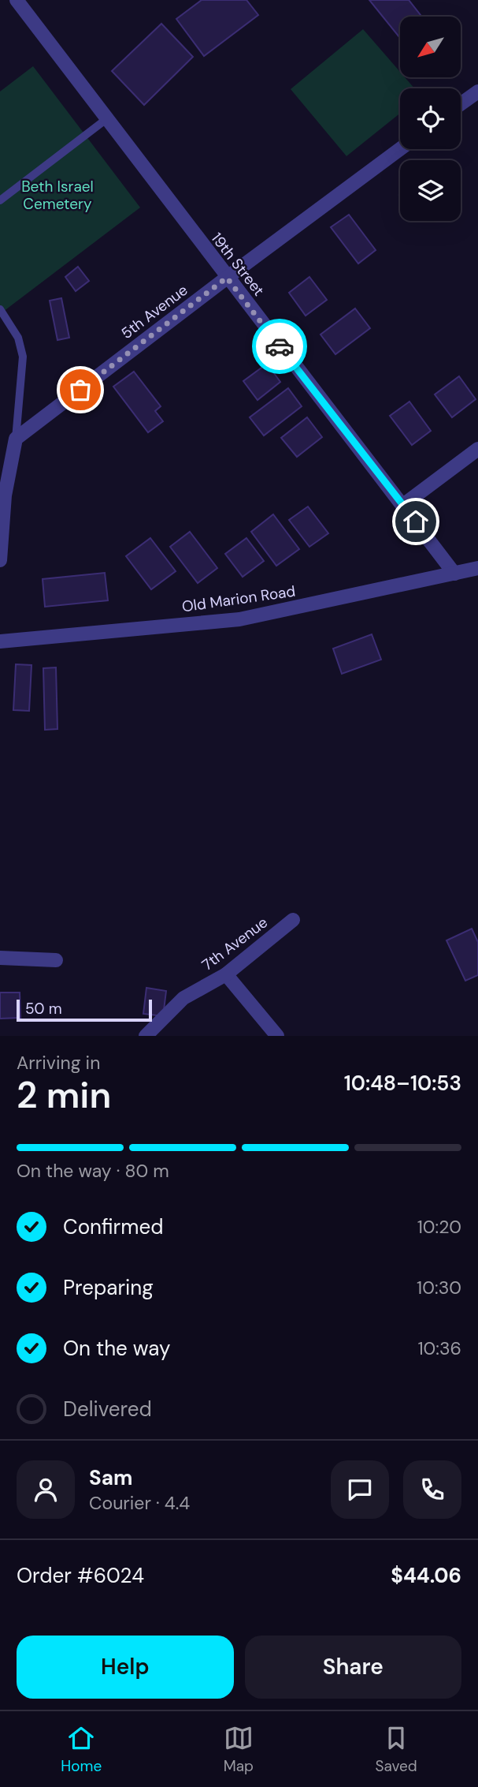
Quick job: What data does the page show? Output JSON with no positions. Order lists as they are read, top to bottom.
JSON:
{
  "streets": {
    "street": [
      "19th Street",
      "5th Avenue",
      "Old Marion Road",
      "7th Avenue"
    ]
  },
  "crossings": [
    ["19th Street", "5th Avenue"],
    ["19th Street", "Old Marion Road"]
  ],
  "parks": ["Beth Israel Cemetery"],
  "scale_bar": "50 m",
  "north": "bottom left",
  "page": {
    "scale": "50 m",
    "heading": ["2 min", "Arriving in", "10:48–10:53"],
    "panel": [
      "Sam",
      "Courier · 4.4",
      "Order #6024",
      "$44.06"
    ],
    "bar": "On the way · 80 m",
    "list": [
      ["Confirmed", "10:20"],
      ["Preparing", "10:30"],
      ["On the way", "10:36"],
      "Delivered"
    ],
    "buttons": ["Help", "Share"],
    "tabs": ["Home", "Map", "Saved"]
  }
}
